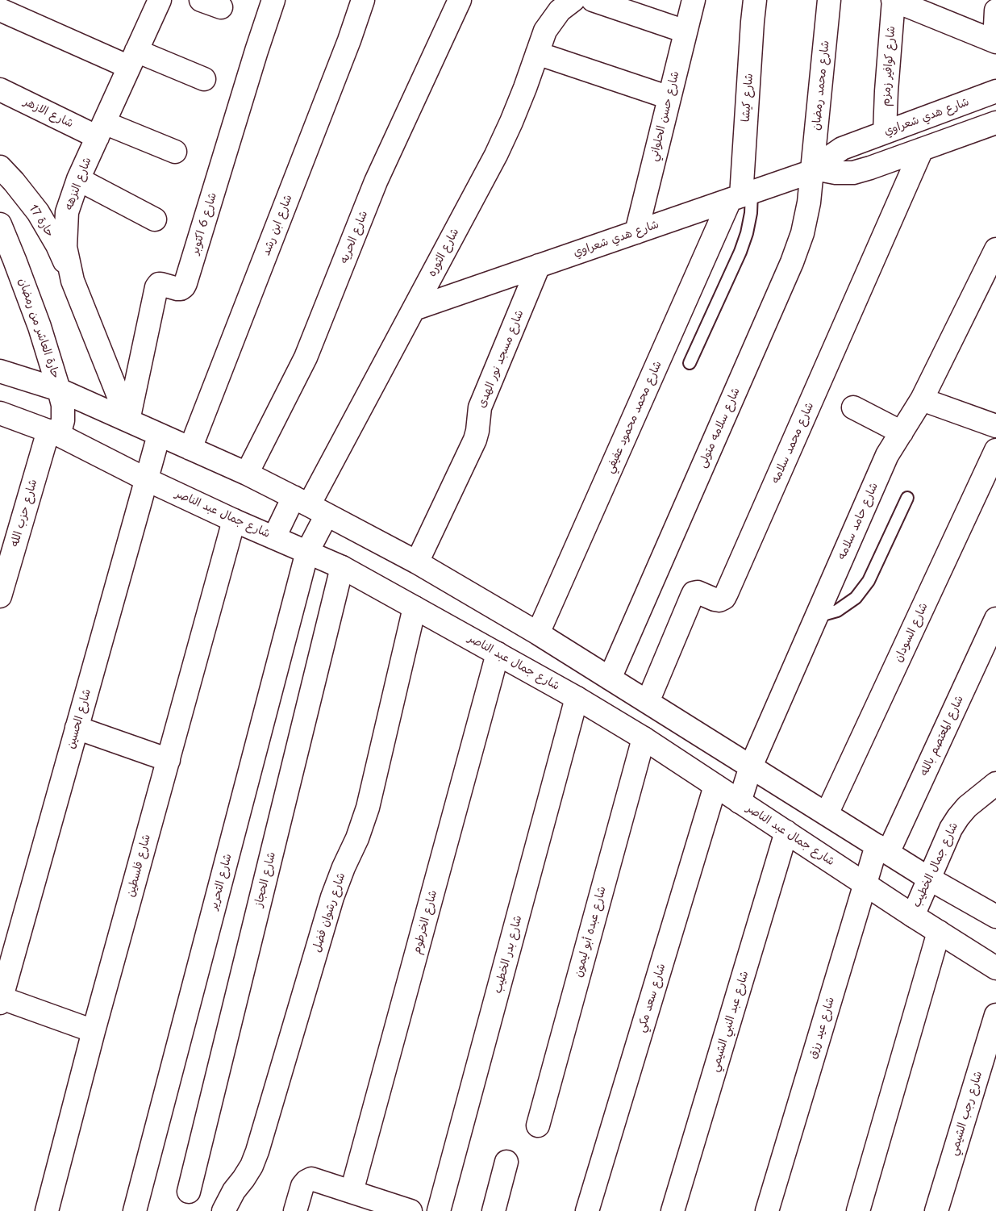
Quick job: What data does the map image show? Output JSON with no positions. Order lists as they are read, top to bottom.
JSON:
{
  "streets": {
    "street": [
      "شارع كوافير زمزم",
      "شارع محمد رمضان",
      "شارع كيشا",
      "شارع الازهر",
      "شارع حسن الحلواني",
      "شارع هدي شعراوي",
      "شارع النزهه",
      "حارة 17",
      "شارع 6 اكتوبر",
      "شارع ابن رشد",
      "شارع الحريه",
      "شارع الثوره",
      "حارة العاشر من رمضان",
      "شارع مسجد نور الهدى",
      "شارع محمد محمود عفيفي",
      "شارع سلامه متولى",
      "شارع محمد سلامه",
      "شارع حزب الله",
      "شارع جمال عبد الناصر",
      "شارع حامد سلامه",
      "شارع السودان",
      "شارع الحسين",
      "شارع المعتصم بالله",
      "شارع جمال الخطيب",
      "شارع فلسطين",
      "شارع الحجاز",
      "شارع التحرير",
      "شارع رشوان فضل",
      "شارع الخرطوم",
      "شارع عبده أبو ليمون",
      "شارع بدر الخطيب",
      "شارع سعد مكي",
      "شارع عبد النبي الشيمي",
      "شارع عيد رزق",
      "شارع رجب الشيمي"
    ]
  },
  "crossings": [
    ["شارع كوافير زمزم", "شارع هدي شعراوي"],
    ["شارع محمد رمضان", "شارع هدي شعراوي"],
    ["شارع محمد رمضان", "شارع سلامه متولى"],
    ["شارع كيشا", "شارع هدي شعراوي"],
    ["شارع كيشا", "شارع محمد محمود عفيفي"],
    ["شارع الازهر", "شارع النزهه"],
    ["شارع حسن الحلواني", "شارع هدي شعراوي"],
    ["شارع هدي شعراوي", "شارع الثوره"],
    ["شارع هدي شعراوي", "شارع مسجد نور الهدى"],
    ["شارع هدي شعراوي", "شارع محمد محمود عفيفي"],
    ["شارع هدي شعراوي", "شارع سلامه متولى"],
    ["شارع هدي شعراوي", "شارع محمد سلامه"],
    ["شارع النزهه", "حارة 17"],
    ["شارع النزهه", "شارع 6 اكتوبر"],
    ["شارع الثوره", "شارع التحرير"],
    ["حارة العاشر من رمضان", "شارع حزب الله"],
    ["حارة العاشر من رمضان", "شارع جمال عبد الناصر"],
    ["شارع حزب الله", "شارع جمال عبد الناصر"],
    ["شارع جمال عبد الناصر", "شارع حامد سلامه"],
    ["شارع جمال عبد الناصر", "شارع الحسين"],
    ["شارع جمال عبد الناصر", "شارع جمال الخطيب"],
    ["شارع جمال عبد الناصر", "شارع فلسطين"],
    ["شارع جمال عبد الناصر", "شارع الحجاز"],
    ["شارع جمال عبد الناصر", "شارع التحرير"],
    ["شارع جمال عبد الناصر", "شارع رشوان فضل"],
    ["شارع جمال عبد الناصر", "شارع الخرطوم"],
    ["شارع جمال عبد الناصر", "شارع عبده أبو ليمون"],
    ["شارع جمال عبد الناصر", "شارع بدر الخطيب"],
    ["شارع جمال عبد الناصر", "شارع سعد مكي"],
    ["شارع جمال عبد الناصر", "شارع عبد النبي الشيمي"],
    ["شارع جمال عبد الناصر", "شارع عيد رزق"],
    ["شارع المعتصم بالله", "شارع عيد رزق"]
  ]
}
